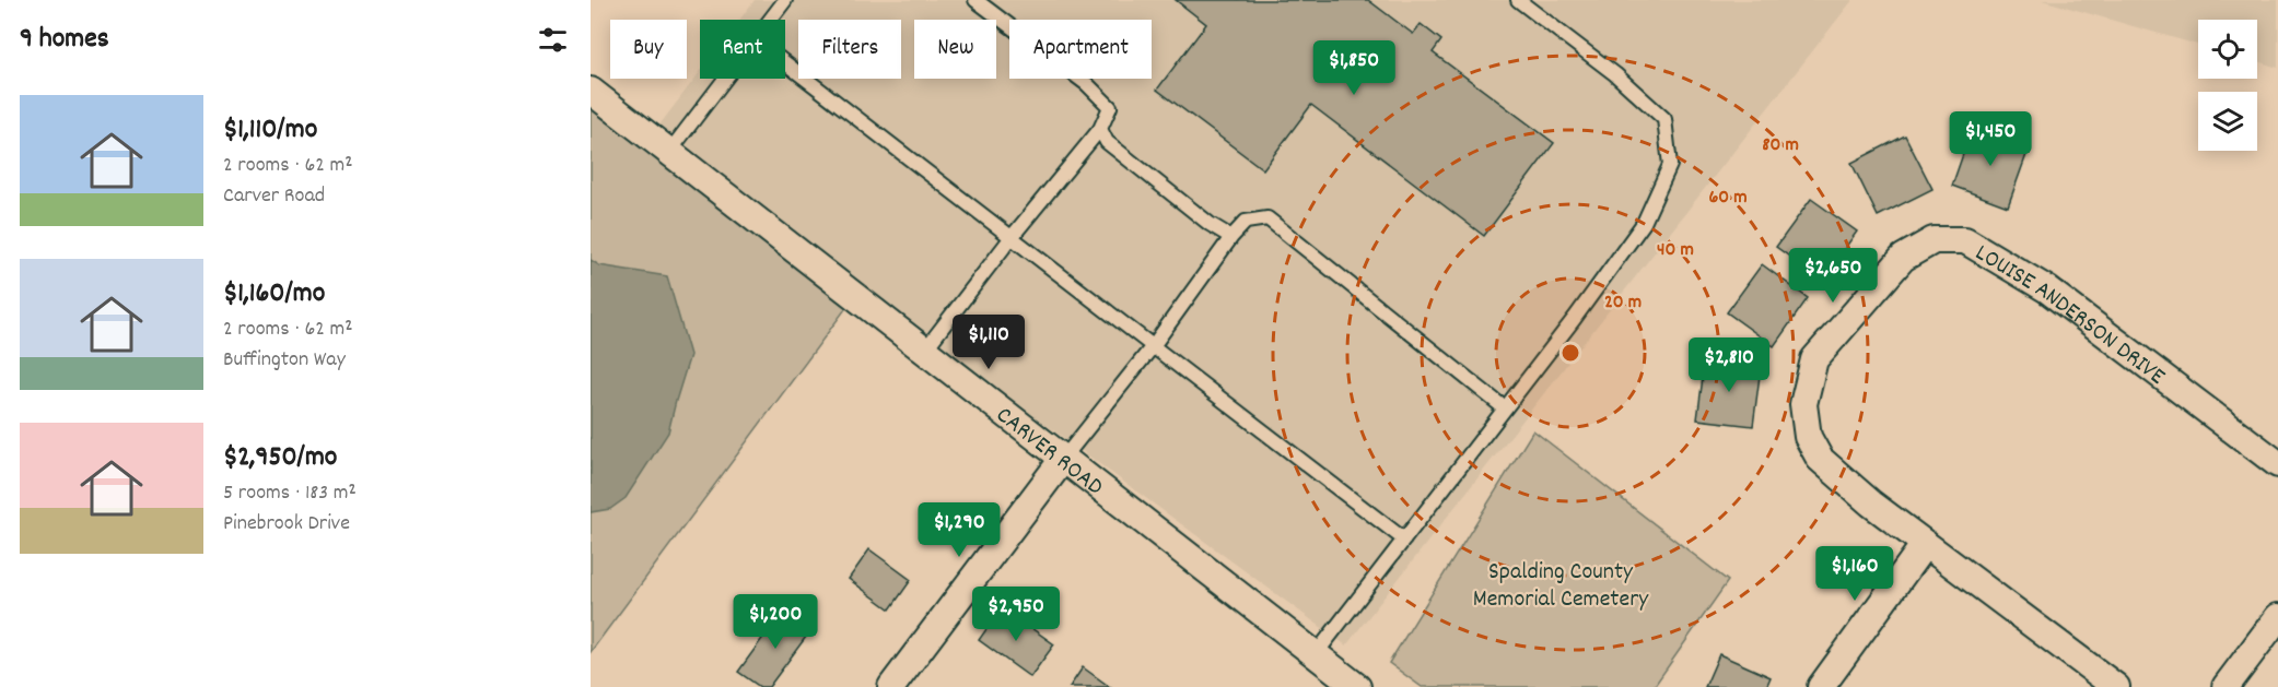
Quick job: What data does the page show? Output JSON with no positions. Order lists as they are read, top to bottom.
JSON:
{
  "streets": {
    "street": ["LOUISE ANDERSON DRIVE", "CARVER ROAD"]
  },
  "parks": ["Spalding County Memorial Cemetery"],
  "page": {
    "heading": "9 homes",
    "chip": [
      "Buy",
      "Rent",
      "Filters",
      "New",
      "Apartment"
    ],
    "price": [
      "$1,850",
      "$1,450",
      "$2,650",
      "$1,110",
      "$2,810",
      "$1,290",
      "$1,160",
      "$2,950",
      "$1,200"
    ],
    "list": [
      {
        "name": "$1,110/mo",
        "note": "2 rooms · 62 m² · Carver Road"
      },
      {
        "name": "$1,160/mo",
        "note": "2 rooms · 62 m² · Buffington Way"
      },
      {
        "name": "$2,950/mo",
        "note": "5 rooms · 183 m² · Pinebrook Drive"
      }
    ]
  },
  "rings": [
    "80 m",
    "60 m",
    "40 m",
    "20 m"
  ]
}
